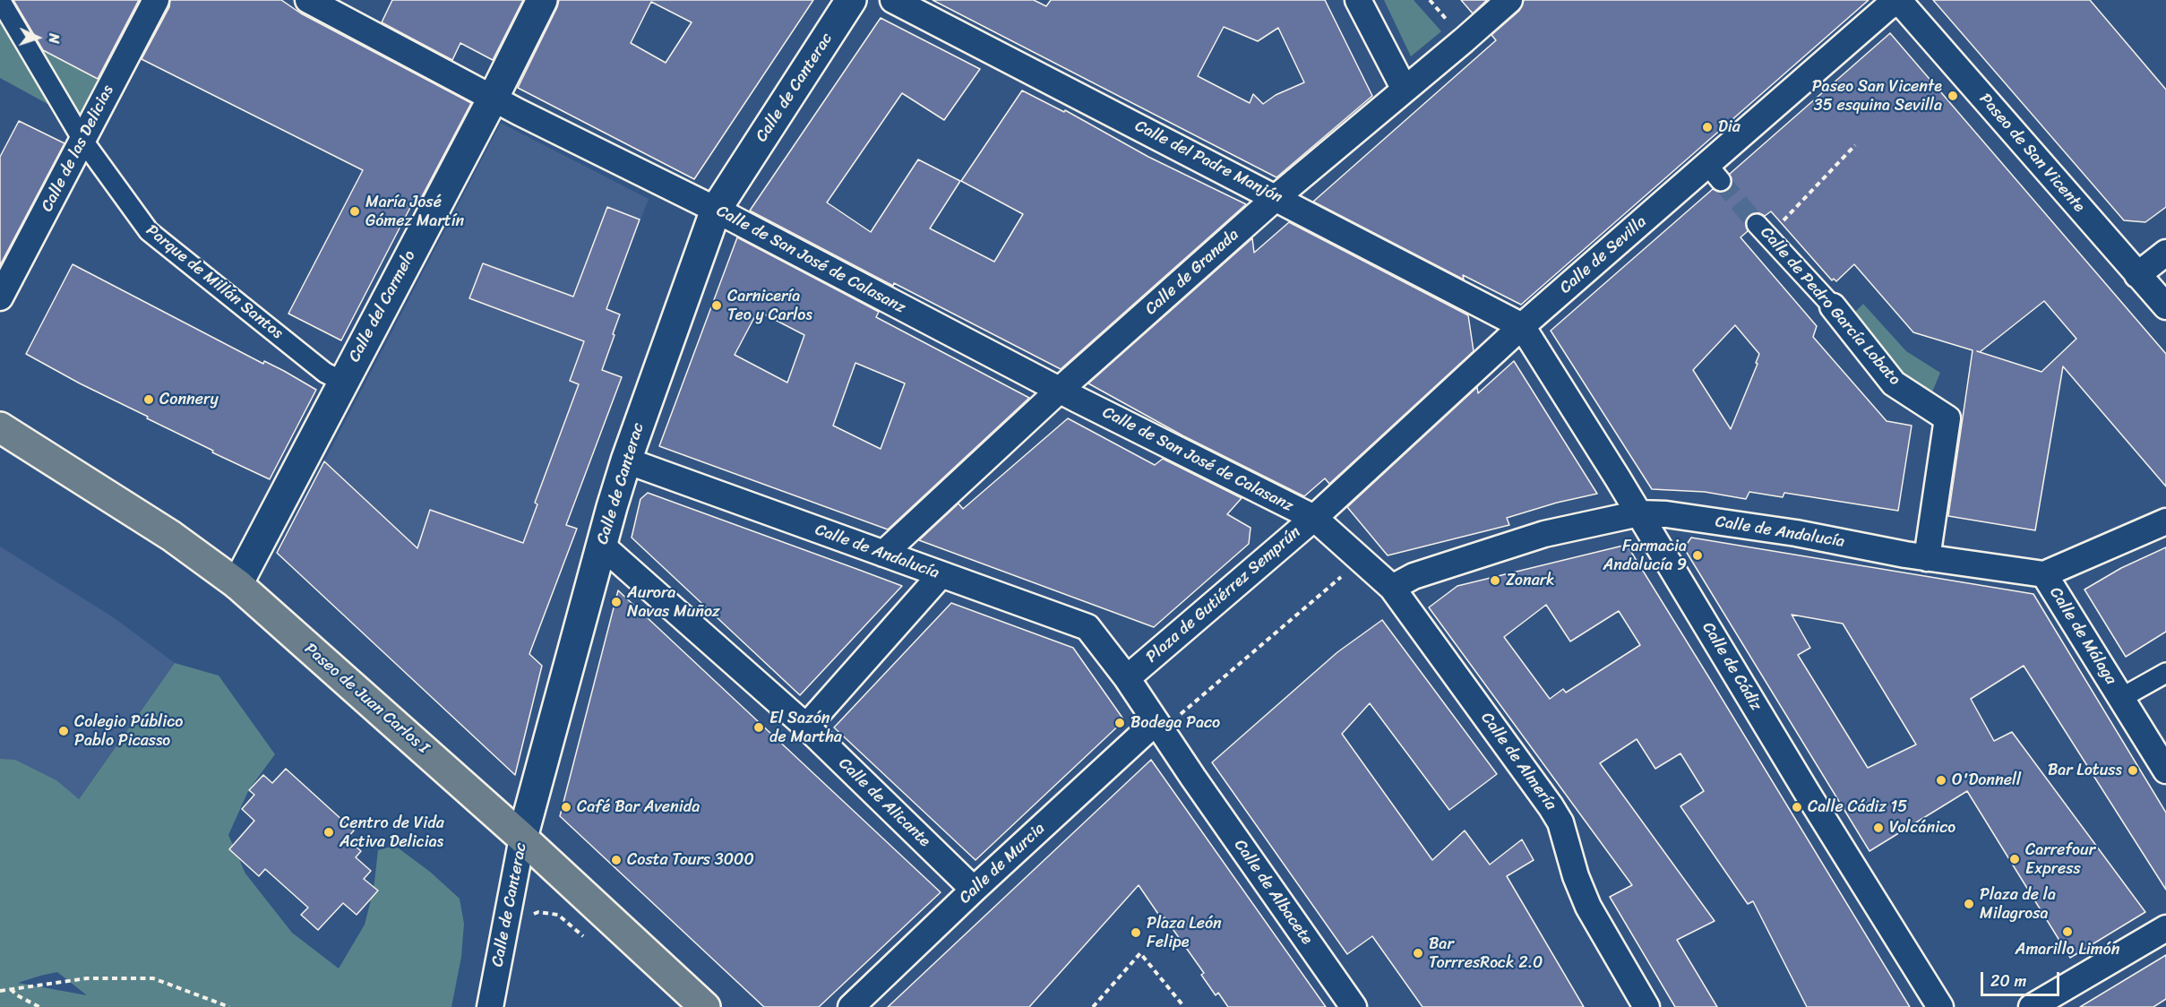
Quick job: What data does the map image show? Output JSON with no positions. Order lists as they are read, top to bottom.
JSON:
{
  "streets": {
    "main road": ["Paseo de Juan Carlos I"],
    "street": [
      "Calle de Canterac",
      "Calle de las Delicias",
      "Paseo de San Vicente",
      "Calle del Padre Manjón",
      "Calle de Sevilla",
      "Calle de San José de Calasanz",
      "Calle de Granada",
      "Parque de Millán Santos",
      "Calle del Carmelo",
      "Calle de Pedro García Lobato",
      "Calle de Andalucía",
      "Plaza de Gutiérrez Semprún",
      "Calle de Málaga",
      "Calle de Cádiz",
      "Calle de Almería",
      "Calle de Alicante",
      "Calle de Murcia",
      "Calle de Albacete"
    ]
  },
  "crossings": [
    ["Calle de Canterac", "Calle de San José de Calasanz"],
    ["Calle de Canterac", "Calle de Andalucía"],
    ["Calle de Canterac", "Paseo de Juan Carlos I"],
    ["Calle de Canterac", "Calle de Alicante"],
    ["Calle de las Delicias", "Parque de Millán Santos"],
    ["Paseo de San Vicente", "Calle de Sevilla"],
    ["Calle del Padre Manjón", "Calle de Sevilla"],
    ["Calle del Padre Manjón", "Calle de Granada"],
    ["Calle del Padre Manjón", "Calle de Cádiz"],
    ["Calle de Sevilla", "Calle de San José de Calasanz"],
    ["Calle de Sevilla", "Plaza de Gutiérrez Semprún"],
    ["Calle de Sevilla", "Calle de Cádiz"],
    ["Calle de San José de Calasanz", "Calle de Granada"],
    ["Calle de San José de Calasanz", "Calle del Carmelo"],
    ["Calle de San José de Calasanz", "Plaza de Gutiérrez Semprún"],
    ["Calle de Granada", "Calle de Andalucía"],
    ["Parque de Millán Santos", "Calle del Carmelo"],
    ["Calle del Carmelo", "Paseo de Juan Carlos I"],
    ["Calle de Pedro García Lobato", "Calle de Andalucía"],
    ["Calle de Andalucía", "Plaza de Gutiérrez Semprún"],
    ["Calle de Andalucía", "Calle de Málaga"],
    ["Calle de Andalucía", "Calle de Cádiz"],
    ["Calle de Andalucía", "Calle de Almería"],
    ["Plaza de Gutiérrez Semprún", "Calle de Almería"],
    ["Calle de Alicante", "Calle de Murcia"],
    ["Calle de Murcia", "Calle de Albacete"]
  ],
  "places": [
    "Paseo San Vicente 35 esquina Sevilla",
    "Dia",
    "María José Gómez Martín",
    "Carnicería Teo y Carlos",
    "Connery",
    "Farmacia Andalucía 9",
    "Zonark",
    "Aurora Navas Muñoz",
    "Bodega Paco",
    "El Sazón de Martha",
    "Colegio Público Pablo Picasso",
    "Bar Lotuss",
    "O'Donnell",
    "Café Bar Avenida",
    "Calle Cádiz 15",
    "Volcánico",
    "Centro de Vida Activa Delicias",
    "Carrefour Express",
    "Costa Tours 3000",
    "Plaza de la Milagrosa",
    "Amarillo Limón",
    "Plaza León Felipe",
    "Bar TorrresRock 2.0"
  ],
  "scale_bar": "20 m",
  "north": "right"
}
